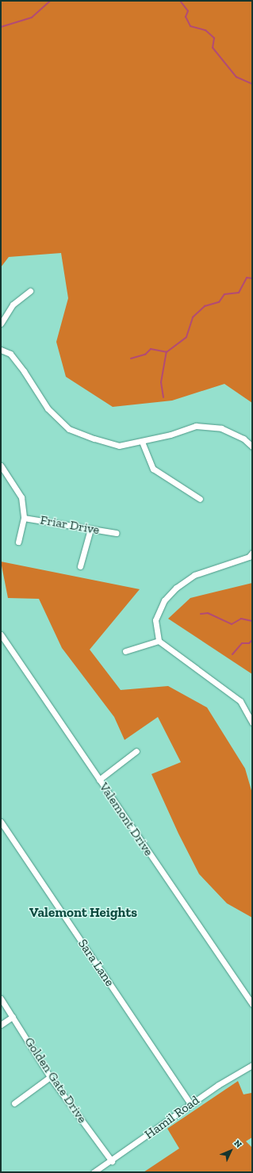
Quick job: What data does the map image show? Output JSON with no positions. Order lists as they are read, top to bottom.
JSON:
{
  "streets": {
    "street": [
      "Friar Drive",
      "Valemont Drive",
      "Sara Lane",
      "Golden Gate Drive",
      "Hamil Road"
    ]
  },
  "crossings": [
    ["Sara Lane", "Hamil Road"],
    ["Golden Gate Drive", "Hamil Road"]
  ],
  "districts": ["Valemont Heights"],
  "north": "top right"
}
